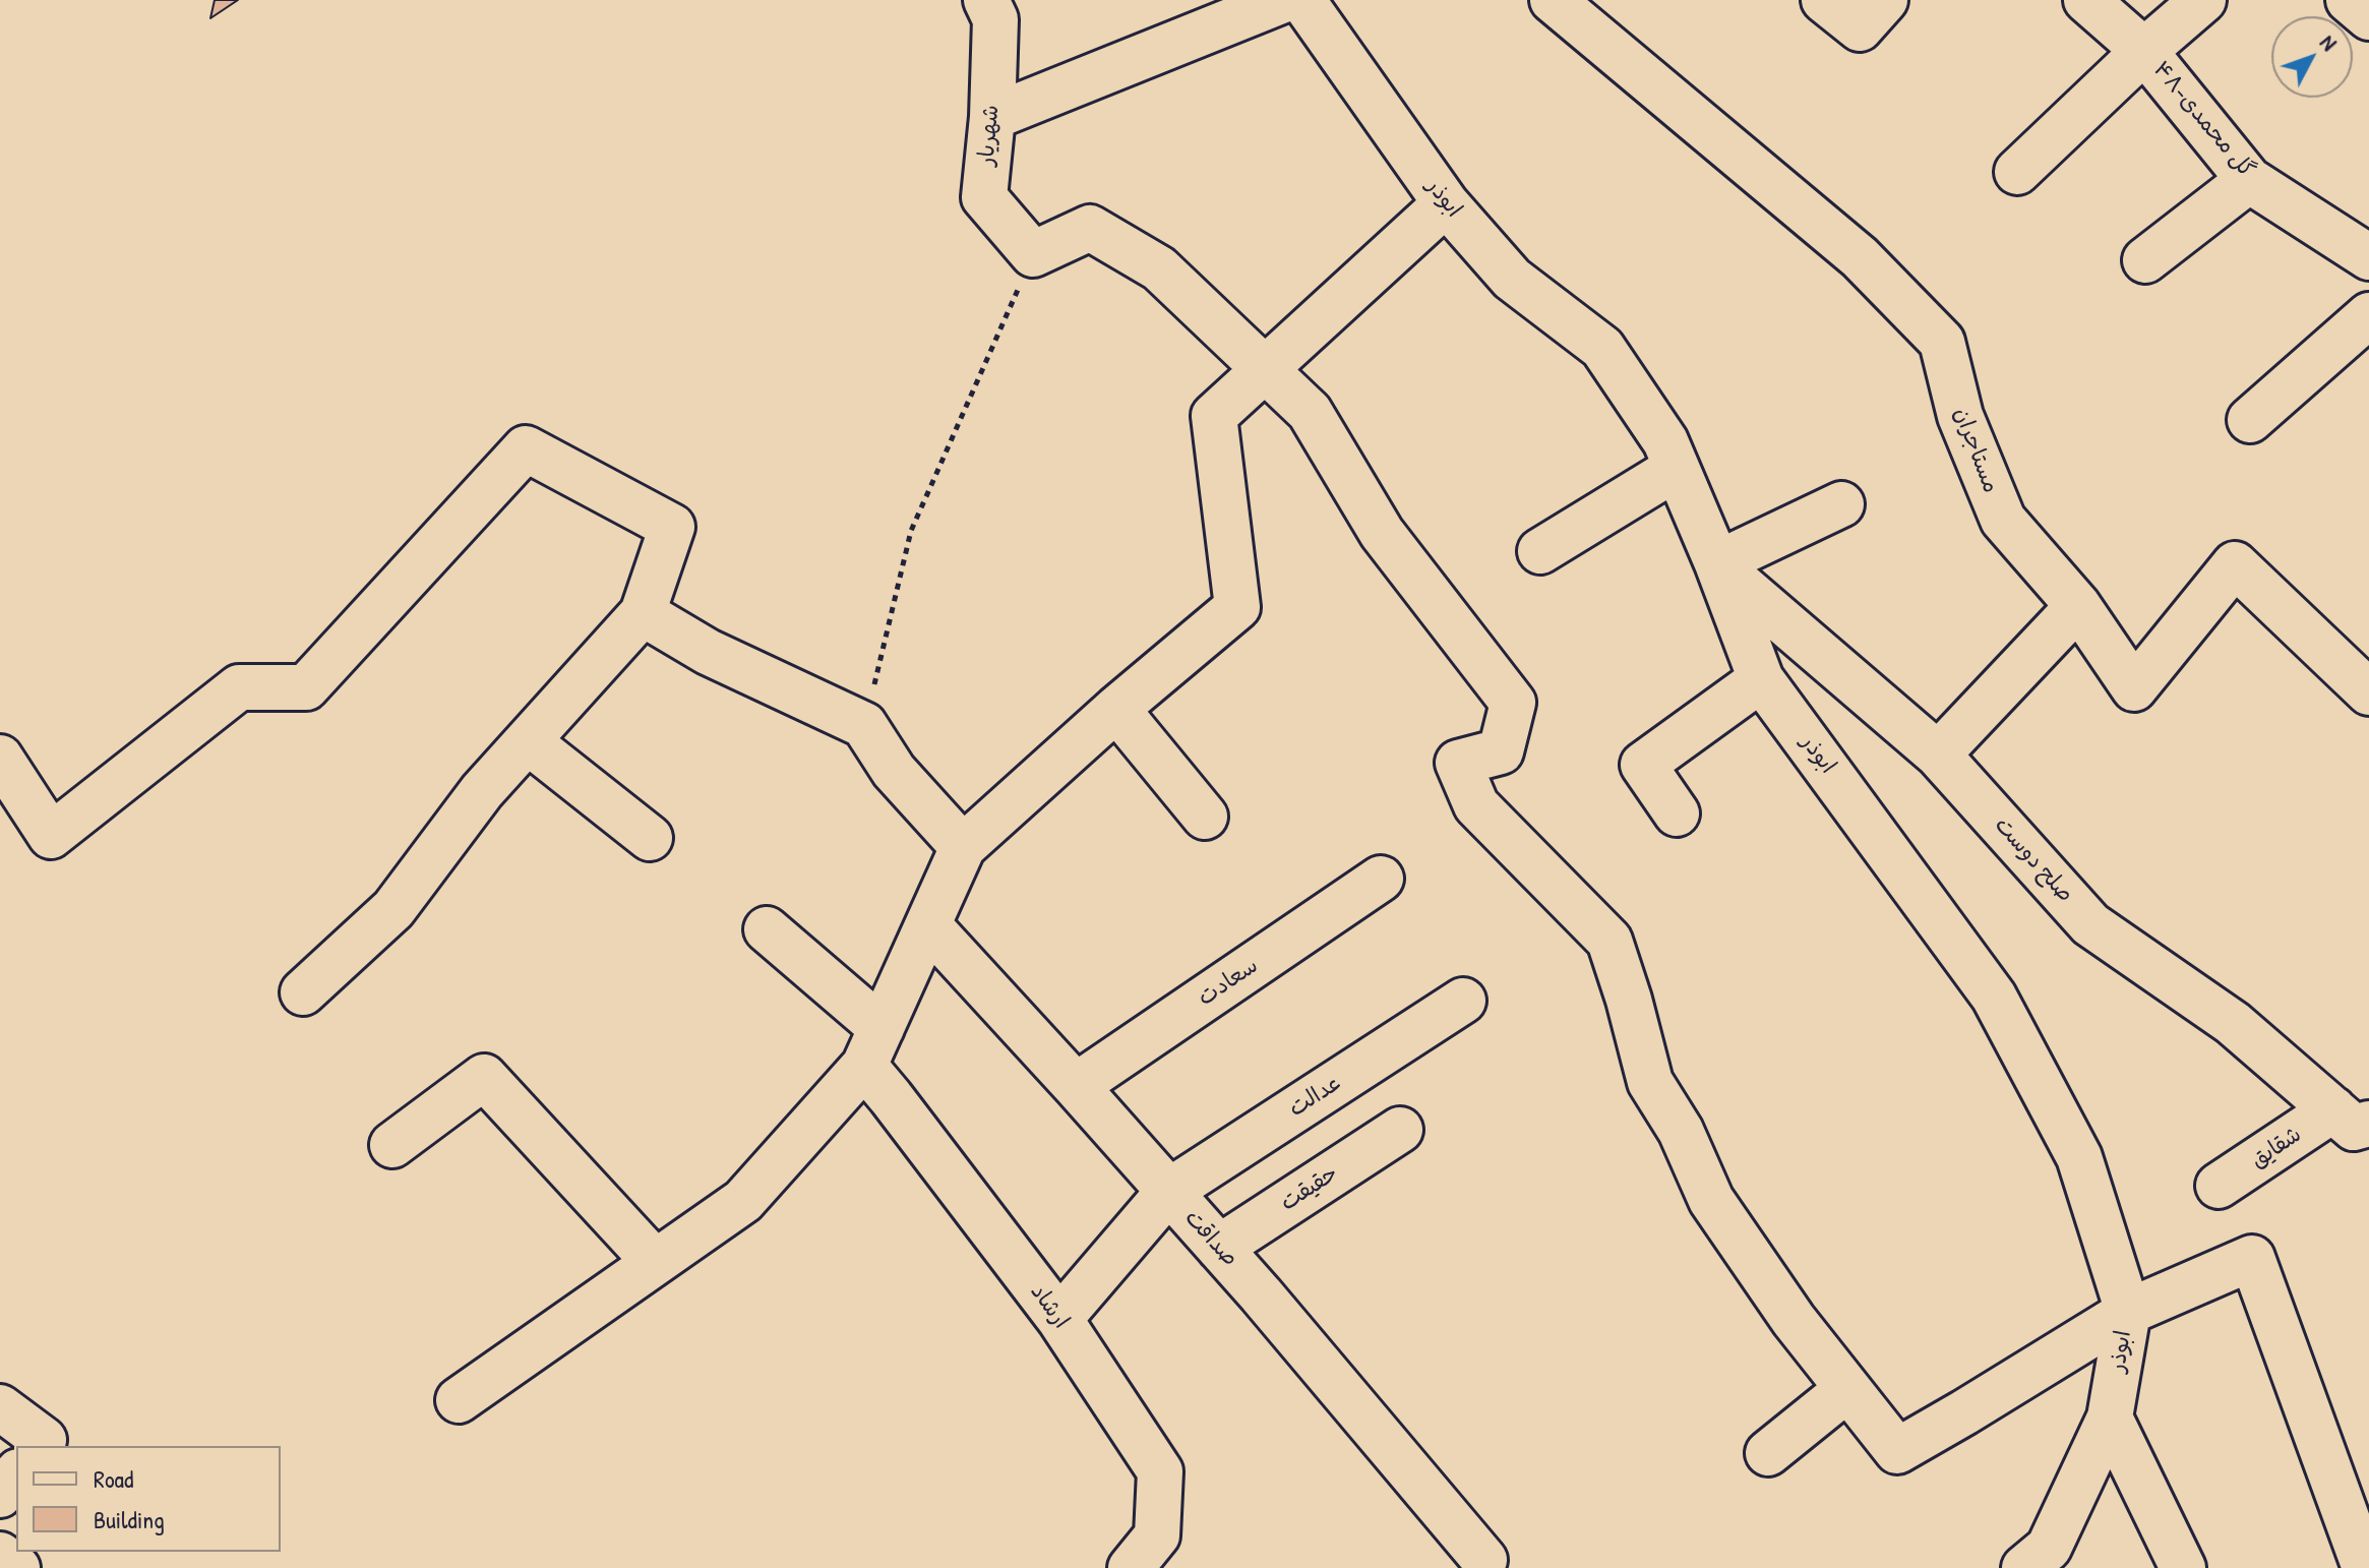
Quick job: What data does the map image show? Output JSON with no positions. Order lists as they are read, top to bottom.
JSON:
{
  "streets": {
    "street": [
      "۴۸-گل محمدی",
      "شهریار",
      "ابوذر",
      "مستاجران",
      "صلح دوست",
      "سعادت",
      "عدالت",
      "شقایق",
      "حقیقت",
      "صداقت",
      "ارشاد"
    ]
  },
  "crossings": [
    ["ابوذر", "صلح دوست"],
    ["صلح دوست", "شقایق"],
    ["سعادت", "صداقت"],
    ["عدالت", "صداقت"],
    ["عدالت", "ارشاد"],
    ["حقیقت", "صداقت"]
  ],
  "legend": ["Road", "Building"],
  "north": "top right"
}
